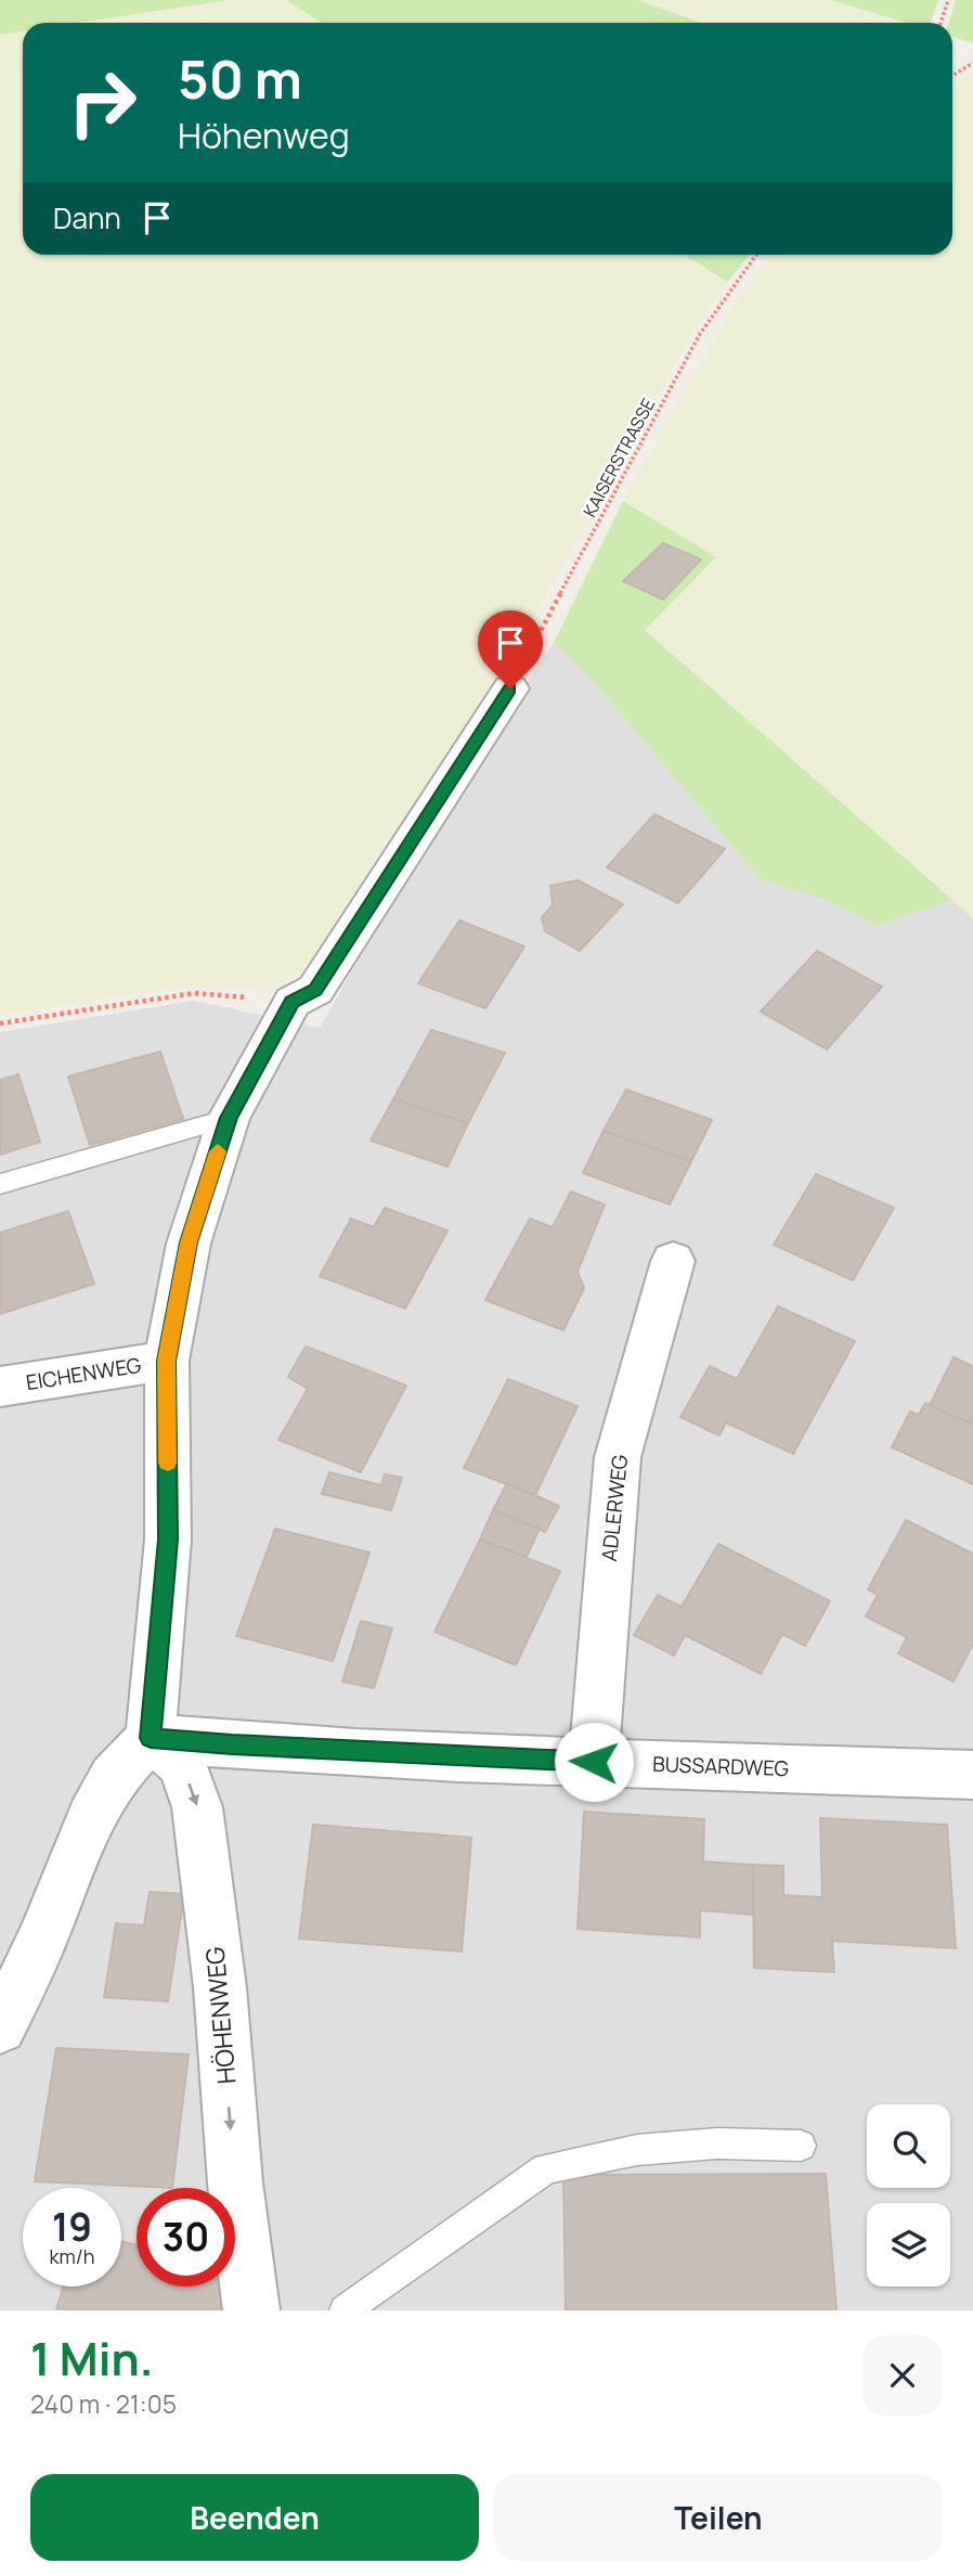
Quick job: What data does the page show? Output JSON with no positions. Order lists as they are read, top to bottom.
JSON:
{
  "streets": {
    "street": [
      "EICHENWEG",
      "ADLERWEG",
      "BUSSARDWEG",
      "HÖHENWEG"
    ],
    "path": ["KAISERSTRASSE"]
  },
  "crossings": [
    ["ADLERWEG", "BUSSARDWEG"],
    ["BUSSARDWEG", "HÖHENWEG"]
  ],
  "one_way": ["HÖHENWEG"],
  "page": {
    "turn": ["50 m", "Höhenweg"],
    "then": "Dann",
    "speed": "19 km/h",
    "limit": "30",
    "heading": ["1 Min.", "240 m · 21:05"],
    "buttons": ["Beenden", "Teilen"]
  }
}
